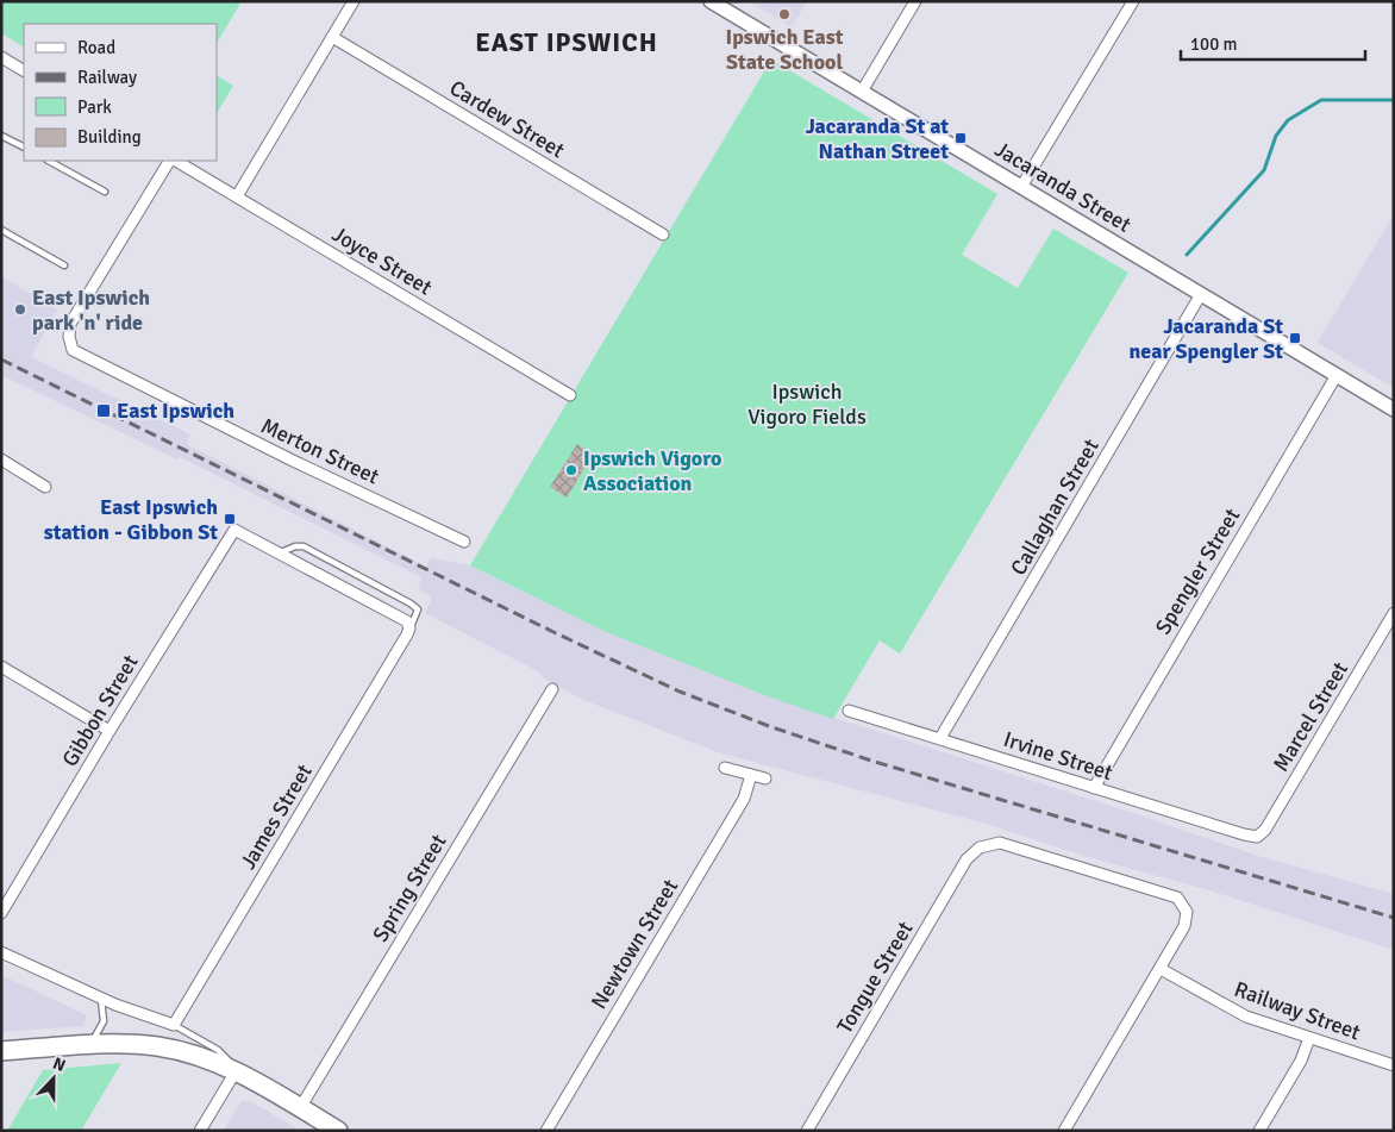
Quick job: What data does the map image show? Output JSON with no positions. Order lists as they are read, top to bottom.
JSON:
{
  "streets": {
    "street": [
      "Cardew Street",
      "Jacaranda Street",
      "Joyce Street",
      "Merton Street",
      "Callaghan Street",
      "Spengler Street",
      "Gibbon Street",
      "Marcel Street",
      "Irvine Street",
      "James Street",
      "Spring Street",
      "Newtown Street",
      "Tongue Street",
      "Railway Street"
    ]
  },
  "crossings": [
    ["Jacaranda Street", "Callaghan Street"],
    ["Jacaranda Street", "Spengler Street"],
    ["Callaghan Street", "Irvine Street"],
    ["Spengler Street", "Irvine Street"],
    ["Marcel Street", "Irvine Street"],
    ["Tongue Street", "Railway Street"]
  ],
  "districts": ["EAST IPSWICH"],
  "parks": ["Ipswich Vigoro Fields"],
  "places": {
    "other": ["Ipswich East State School", "East Ipswich park 'n' ride", "Ipswich Vigoro Association"],
    "transit": [
      "Jacaranda St at Nathan Street",
      "Jacaranda St near Spengler St",
      "East Ipswich",
      "East Ipswich station - Gibbon St"
    ]
  },
  "legend": [
    "Road",
    "Railway",
    "Park",
    "Building"
  ],
  "scale_bar": "100 m",
  "north": "top"
}
